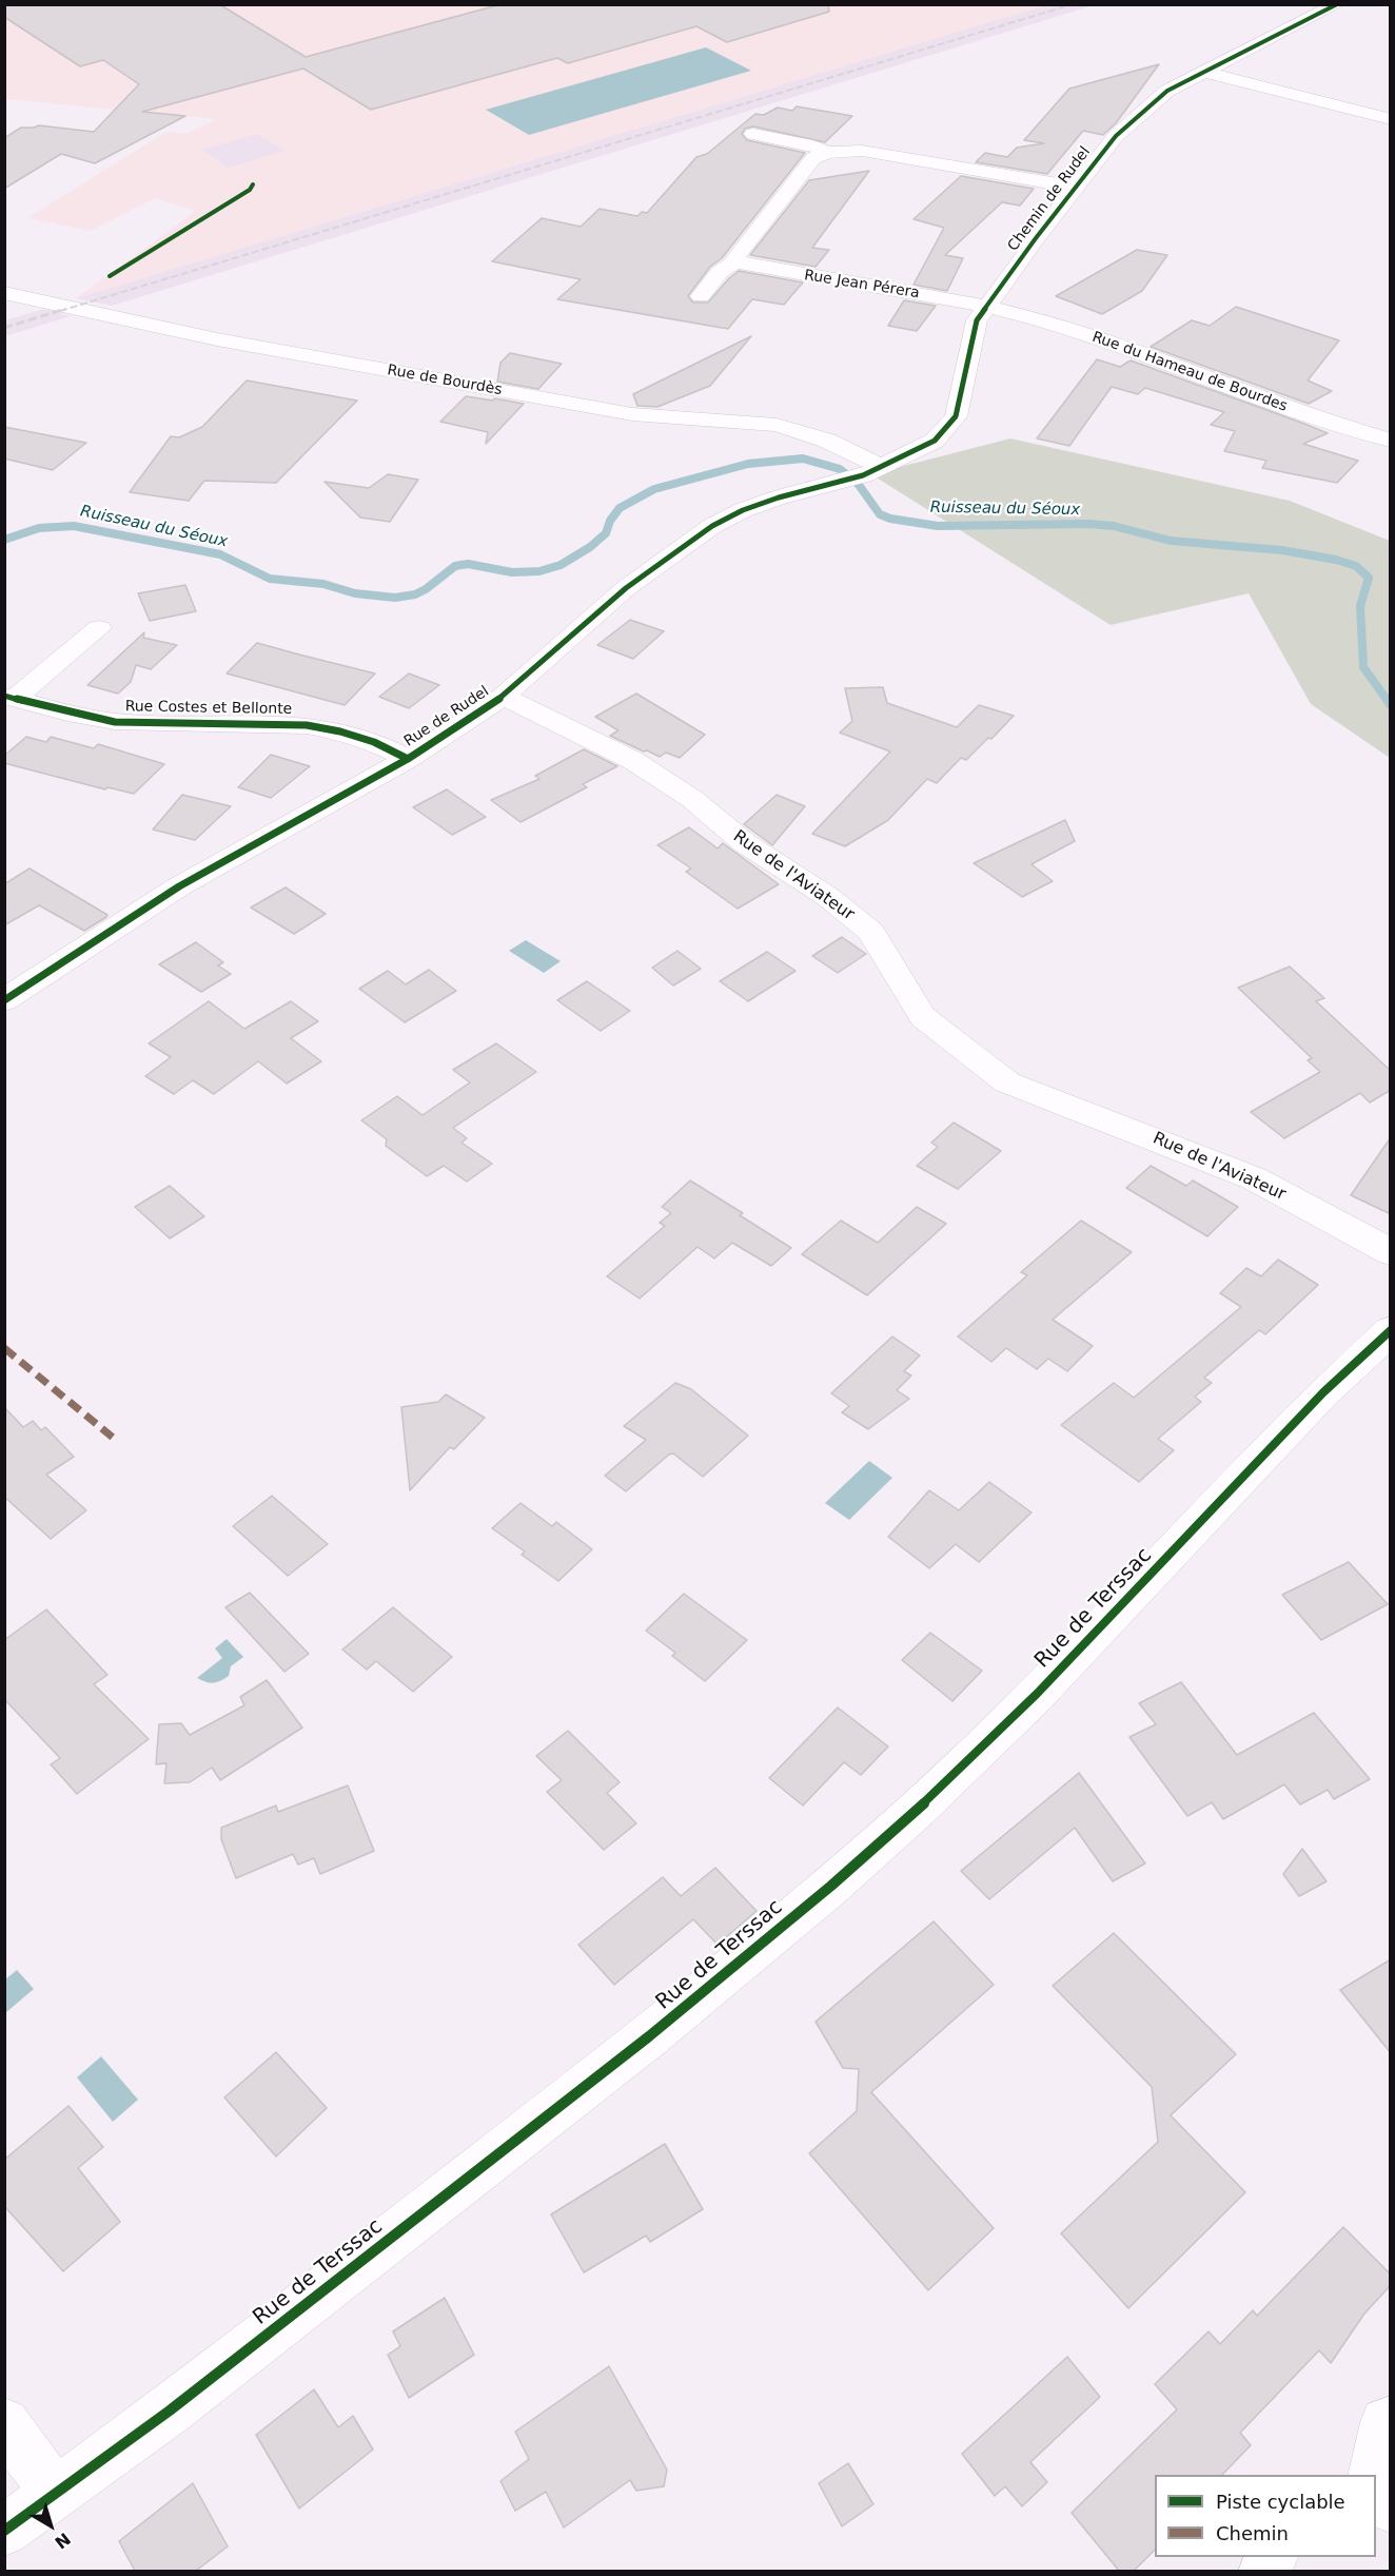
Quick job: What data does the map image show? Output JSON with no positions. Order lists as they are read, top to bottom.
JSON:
{
  "streets": {
    "street": [
      "Chemin de Rudel",
      "Rue Jean Pérera",
      "Rue du Hameau de Bourdes",
      "Rue de Bourdès",
      "Rue Costes et Bellonte",
      "Rue de Rudel",
      "Rue de l'Aviateur",
      "Rue de Terssac"
    ]
  },
  "crossings": [
    ["Chemin de Rudel", "Rue Jean Pérera"],
    ["Chemin de Rudel", "Rue du Hameau de Bourdes"],
    ["Chemin de Rudel", "Rue de Bourdès"],
    ["Chemin de Rudel", "Rue de Rudel"],
    ["Rue Jean Pérera", "Rue du Hameau de Bourdes"],
    ["Rue de Bourdès", "Rue de Rudel"],
    ["Rue Costes et Bellonte", "Rue de Rudel"],
    ["Rue de Rudel", "Rue de l'Aviateur"]
  ],
  "water": ["Ruisseau du Séoux"],
  "legend": ["Piste cyclable", "Chemin"],
  "north": "bottom right"
}
